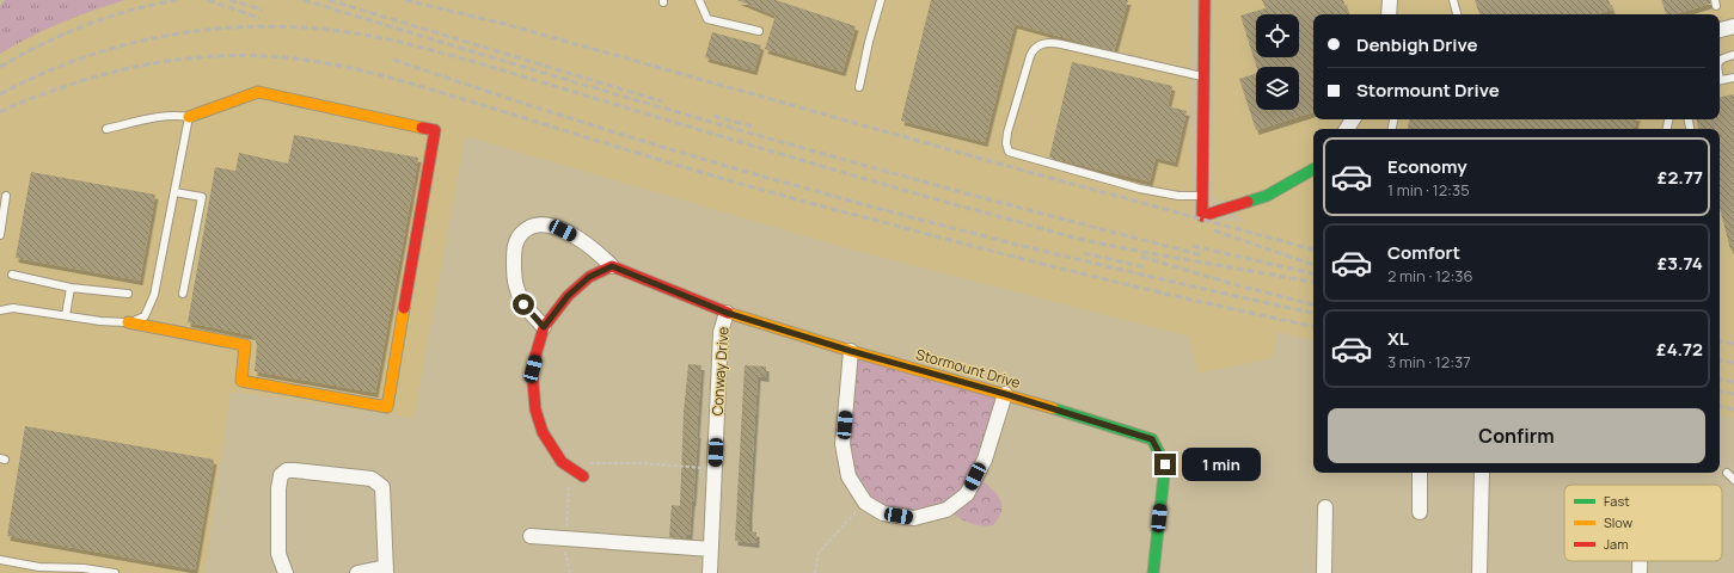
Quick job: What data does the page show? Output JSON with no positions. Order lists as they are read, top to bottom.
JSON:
{
  "streets": {
    "street": ["Stormount Drive", "Conway Drive"]
  },
  "crossings": [
    ["Stormount Drive", "Conway Drive"]
  ],
  "legend": ["Fast", "Slow", "Jam"],
  "page": {
    "banner": ["Denbigh Drive", "Stormount Drive"],
    "list": [
      {
        "name": "Economy",
        "note": "1 min · 12:35",
        "value": "£2.77"
      },
      {
        "name": "Comfort",
        "note": "2 min · 12:36",
        "value": "£3.74"
      },
      {
        "name": "XL",
        "note": "3 min · 12:37",
        "value": "£4.72"
      }
    ],
    "buttons": "Confirm",
    "bubble": "1 min"
  }
}
